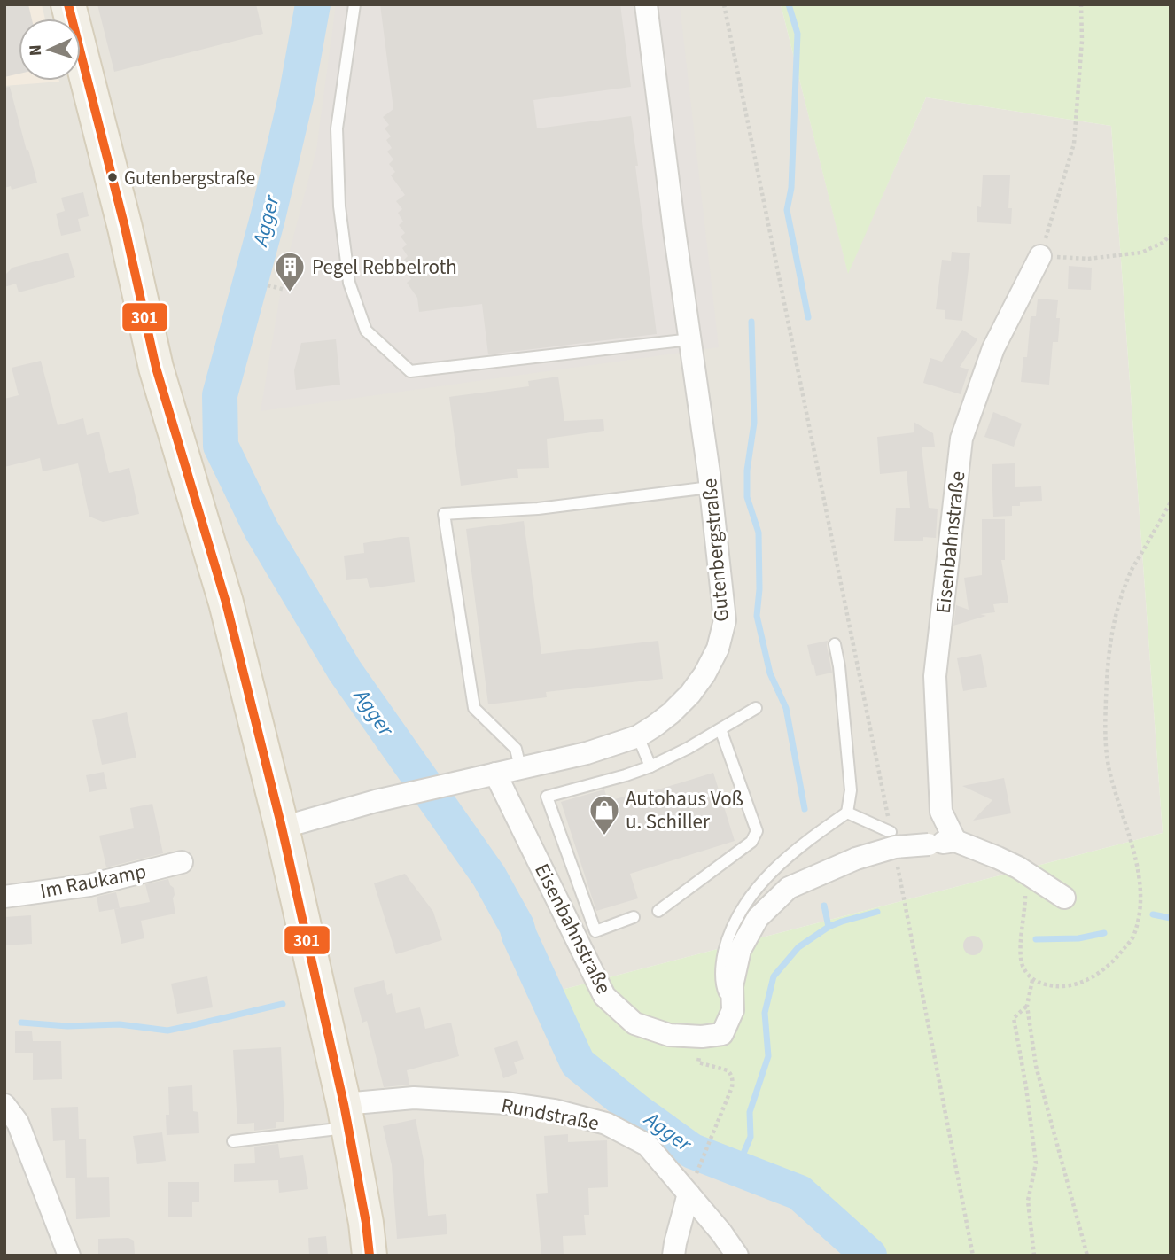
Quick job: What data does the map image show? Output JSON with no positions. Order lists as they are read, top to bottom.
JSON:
{
  "streets": {
    "street": [
      "Eisenbahnstraße",
      "Gutenbergstraße",
      "Im Raukamp",
      "Rundstraße"
    ]
  },
  "crossings": [
    ["Eisenbahnstraße", "Gutenbergstraße"]
  ],
  "water": ["Agger"],
  "places": {
    "other": ["Gutenbergstraße"],
    "building": ["Pegel Rebbelroth"],
    "shop": ["Autohaus Voß u. Schiller"]
  },
  "lines": ["transit line 301"],
  "north": "left"
}
